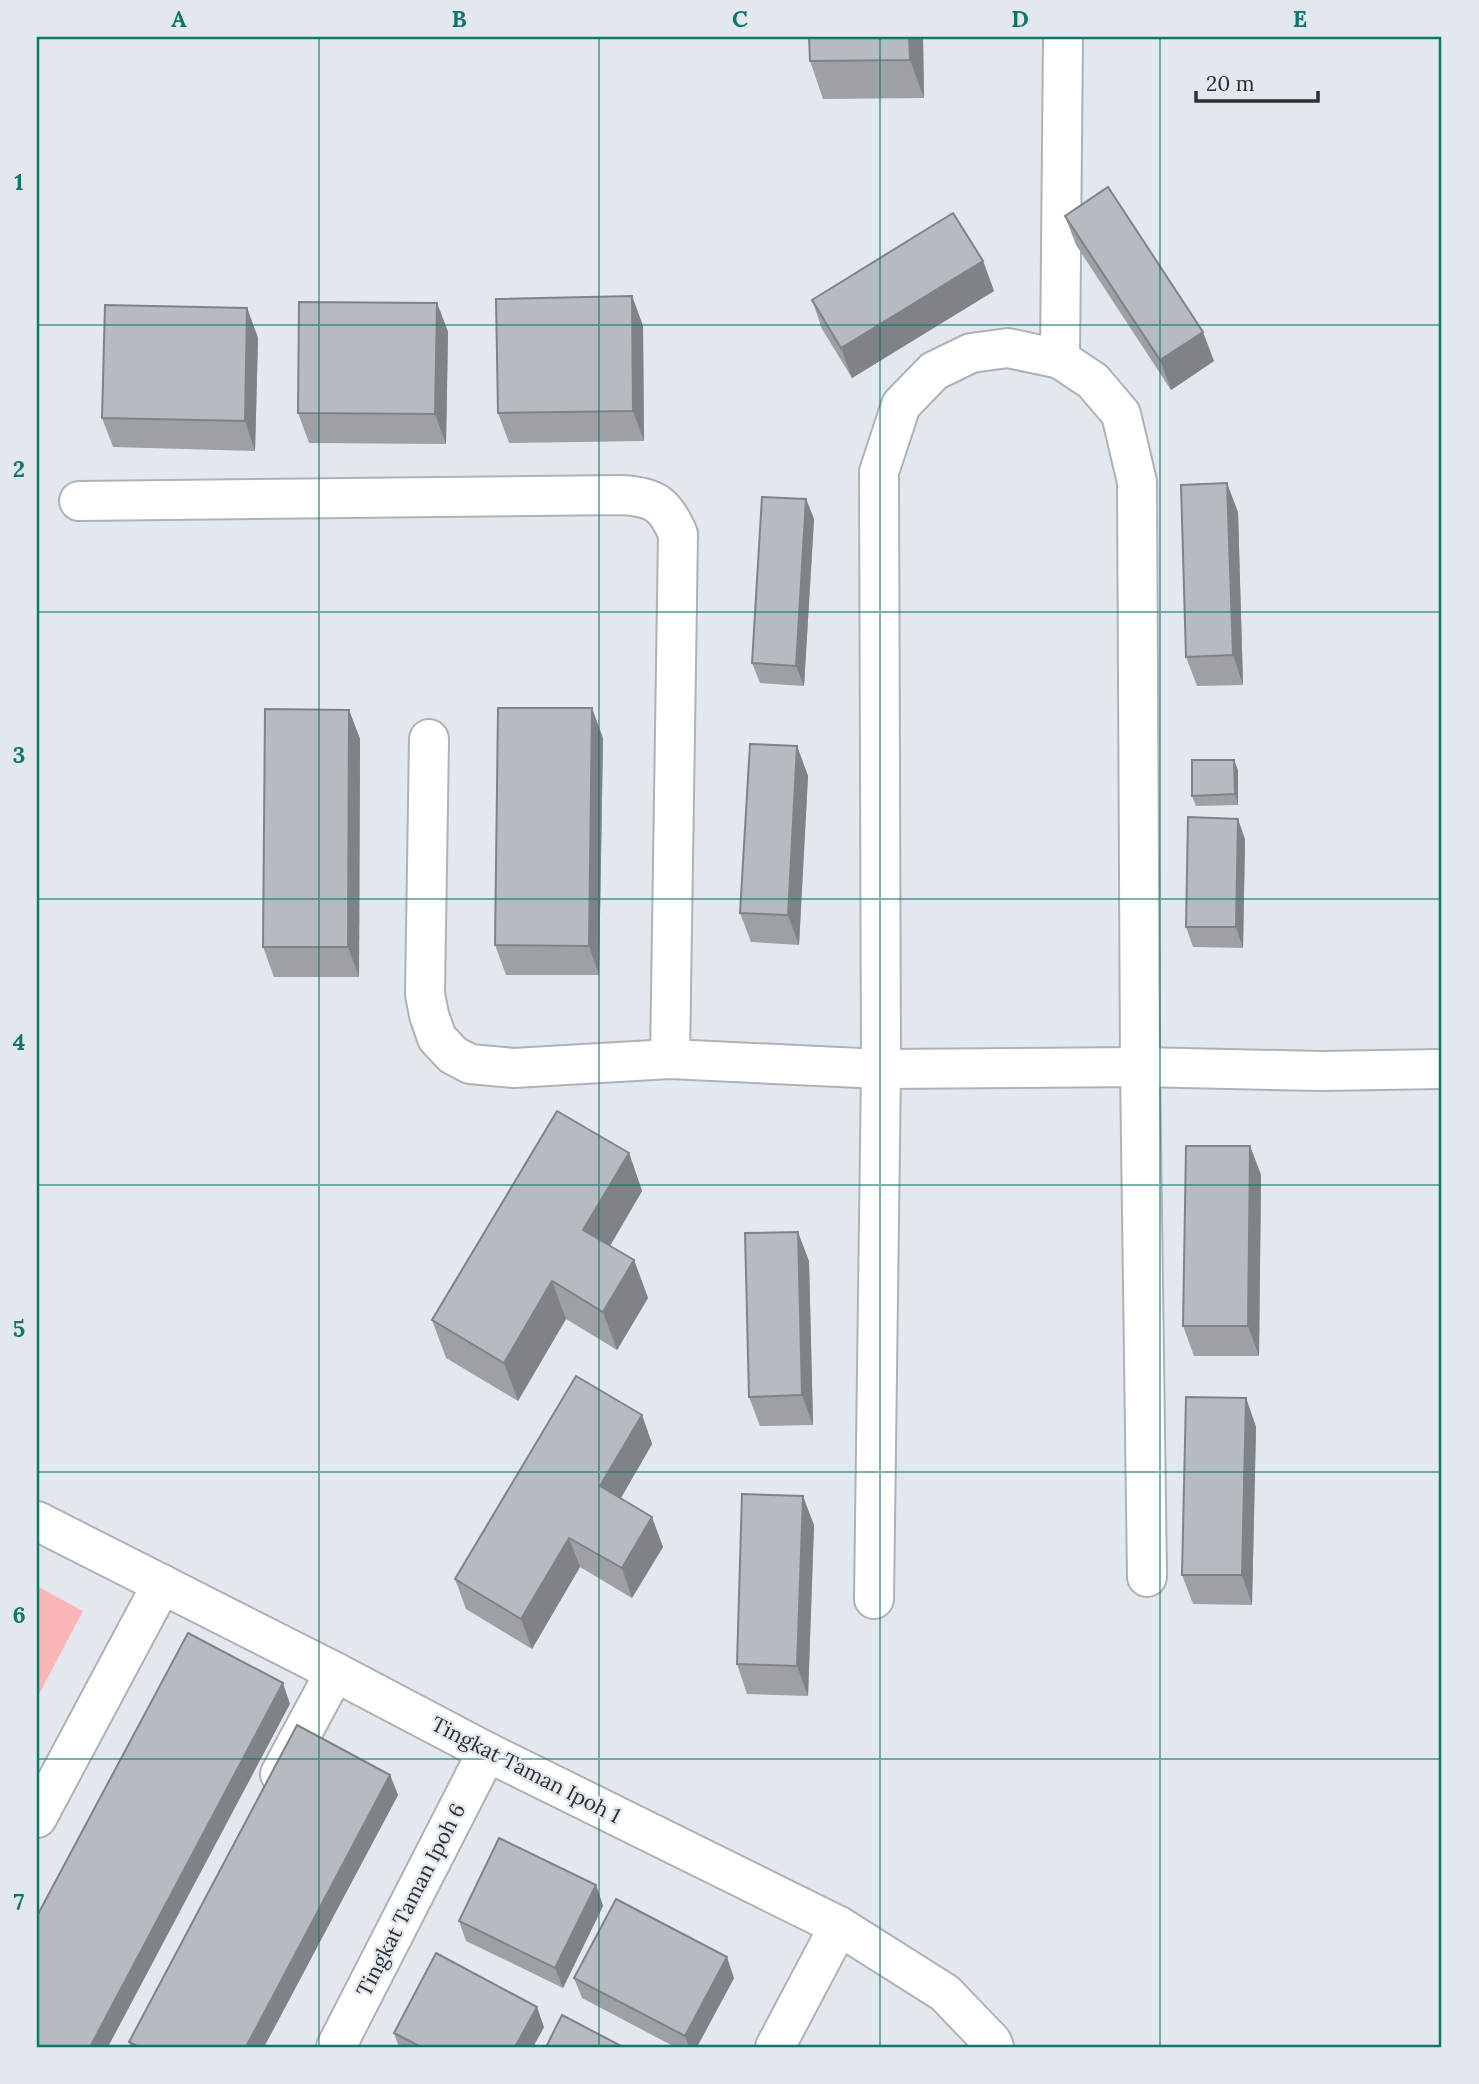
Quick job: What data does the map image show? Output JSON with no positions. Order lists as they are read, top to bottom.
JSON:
{
  "streets": {
    "street": ["Tingkat Taman Ipoh 1", "Tingkat Taman Ipoh 6"]
  },
  "crossings": [
    ["Tingkat Taman Ipoh 1", "Tingkat Taman Ipoh 6"]
  ],
  "scale_bar": "20 m",
  "grid": {
    "columns": [
      "A",
      "B",
      "C",
      "D",
      "E"
    ],
    "rows": [
      "1",
      "2",
      "3",
      "4",
      "5",
      "6",
      "7"
    ]
  }
}
